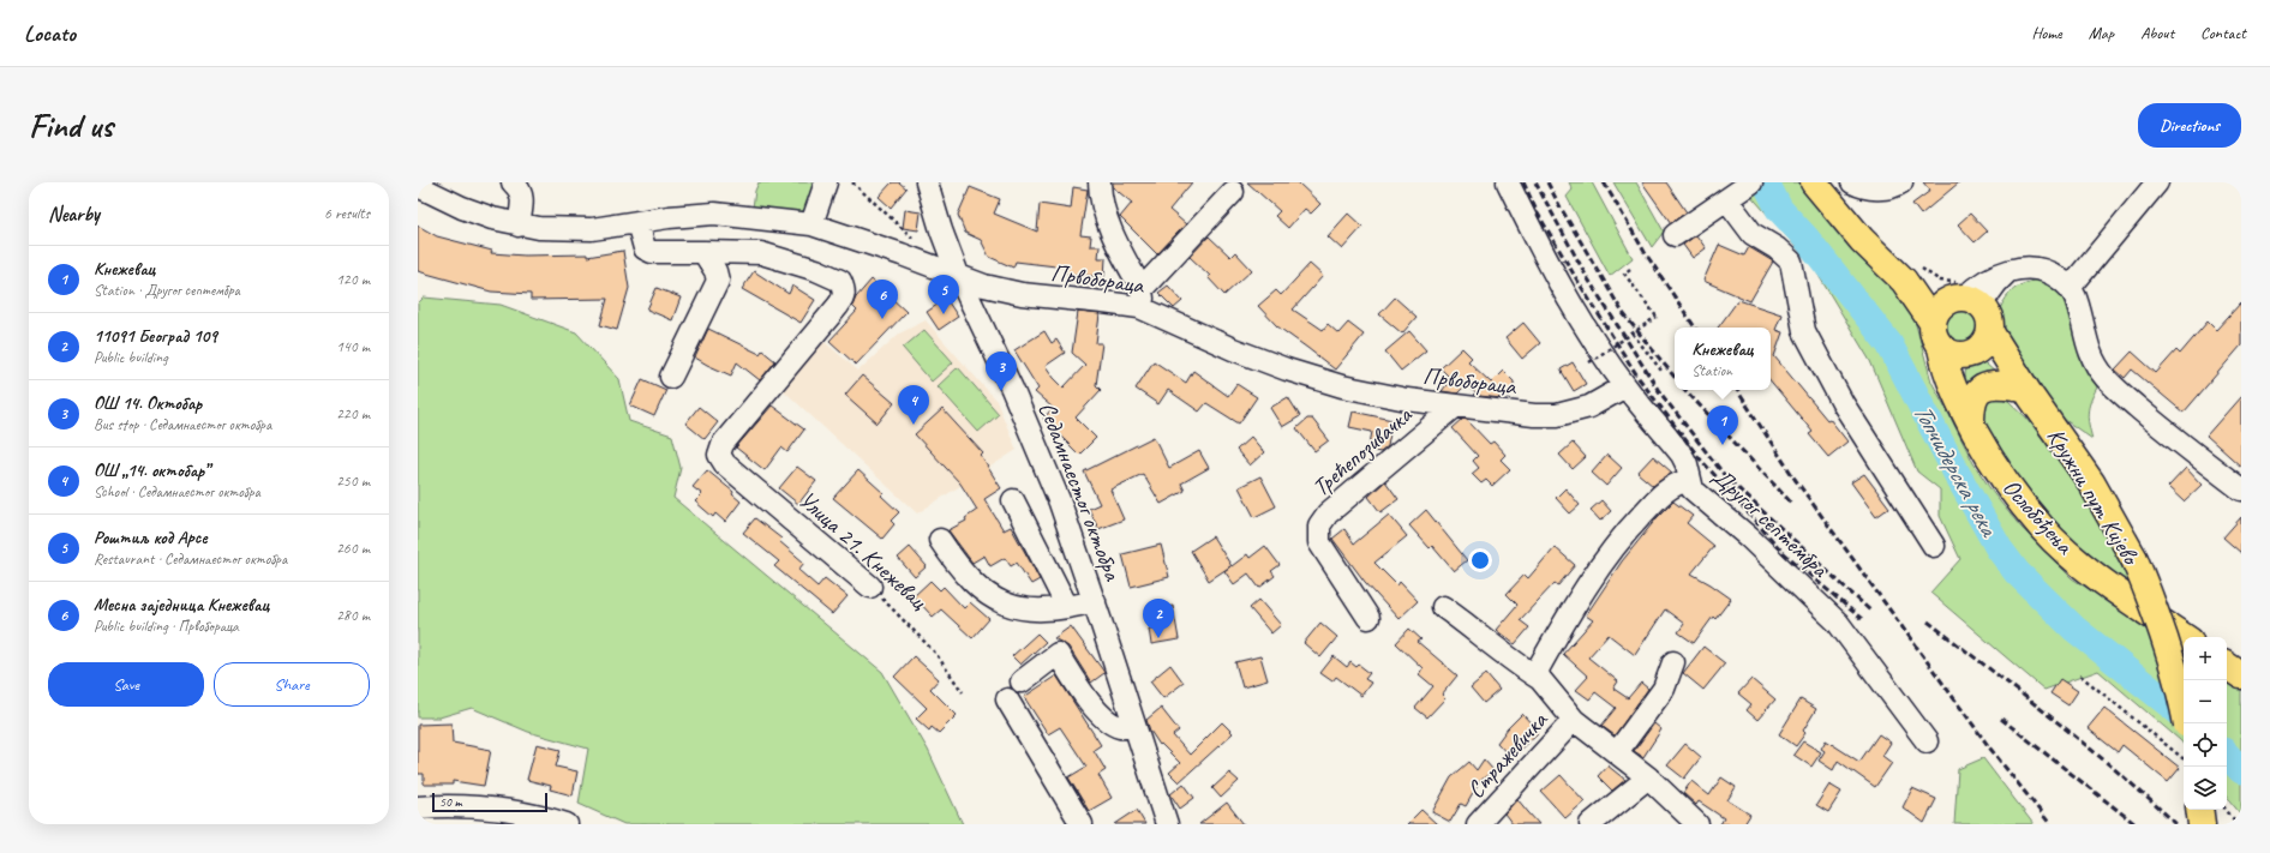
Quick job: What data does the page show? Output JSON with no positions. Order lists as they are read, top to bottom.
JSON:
{
  "streets": {
    "main road": ["Кружни пут Кијево", "Ослобођења"],
    "street": [
      "Првобораца",
      "Трећепозивачка",
      "Седамнаестог октобра",
      "Другог септембра",
      "Улица 21. Кнежевац",
      "Стражевичка"
    ]
  },
  "crossings": [
    ["Првобораца", "Трећепозивачка"],
    ["Првобораца", "Седамнаестог октобра"],
    ["Првобораца", "Другог септембра"],
    ["Кружни пут Кијево", "Ослобођења"]
  ],
  "water": ["Топчидерска река"],
  "scale_bar": "50 m",
  "page": {
    "header": "Locato",
    "nav": [
      "Home",
      "Map",
      "About",
      "Contact"
    ],
    "buttons": [
      "Directions",
      ["Save", "Share"]
    ],
    "title": "Find us",
    "heading": ["Nearby", "6 results"],
    "list": [
      {
        "mark": "1",
        "name": "Кнежевац",
        "note": "Station · Другог септембра",
        "value": "120 m"
      },
      {
        "mark": "2",
        "name": "11091 Београд 109",
        "note": "Public building",
        "value": "140 m"
      },
      {
        "mark": "3",
        "name": "ОШ 14. Октобар",
        "note": "Bus stop · Седамнаестог октобра",
        "value": "220 m"
      },
      {
        "mark": "4",
        "name": "ОШ „14. октобар”",
        "note": "School · Седамнаестог октобра",
        "value": "250 m"
      },
      {
        "mark": "5",
        "name": "Роштиљ код Арсе",
        "note": "Restaurant · Седамнаестог октобра",
        "value": "260 m"
      },
      {
        "mark": "6",
        "name": "Месна заједница Кнежевац",
        "note": "Public building · Првобораца",
        "value": "280 m"
      }
    ],
    "pins": [
      "5",
      "6",
      "3",
      "4",
      "1",
      "2"
    ],
    "popup": ["Кнежевац", "Station"],
    "map_buttons": ["+", "−"],
    "scale": "50 m"
  }
}
